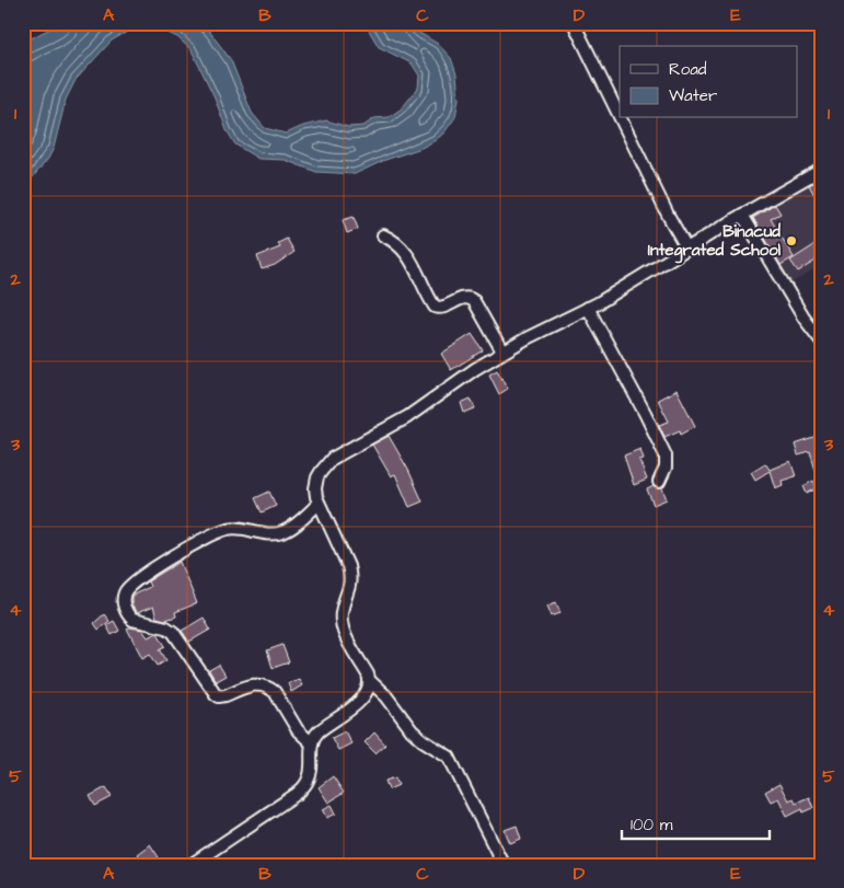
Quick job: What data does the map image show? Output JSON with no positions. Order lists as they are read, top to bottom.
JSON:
{
  "places": ["Binacud Integrated School"],
  "legend": ["Road", "Water"],
  "scale_bar": "100 m",
  "grid": {
    "columns": [
      "A",
      "B",
      "C",
      "D",
      "E"
    ],
    "rows": [
      "1",
      "2",
      "3",
      "4",
      "5"
    ]
  }
}
